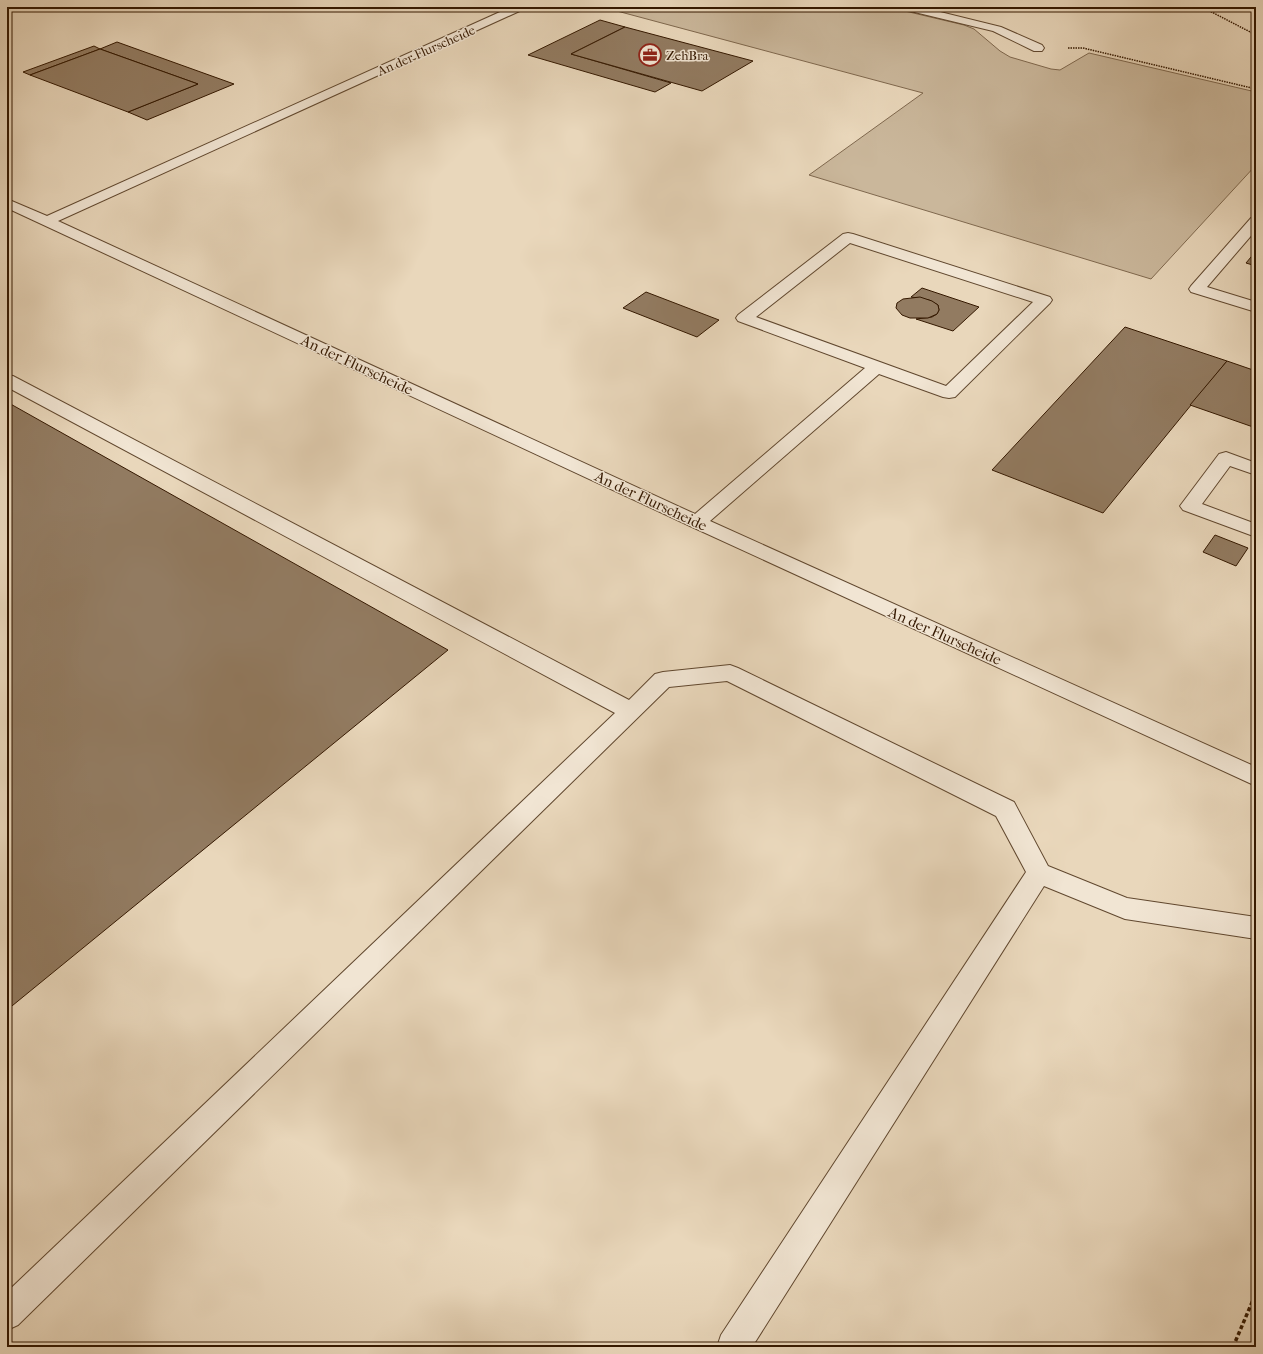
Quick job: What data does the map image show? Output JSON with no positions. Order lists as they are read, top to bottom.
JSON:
{
  "streets": {
    "street": ["An der Flurscheide"]
  },
  "places": {
    "office": ["ZehBra"]
  }
}
